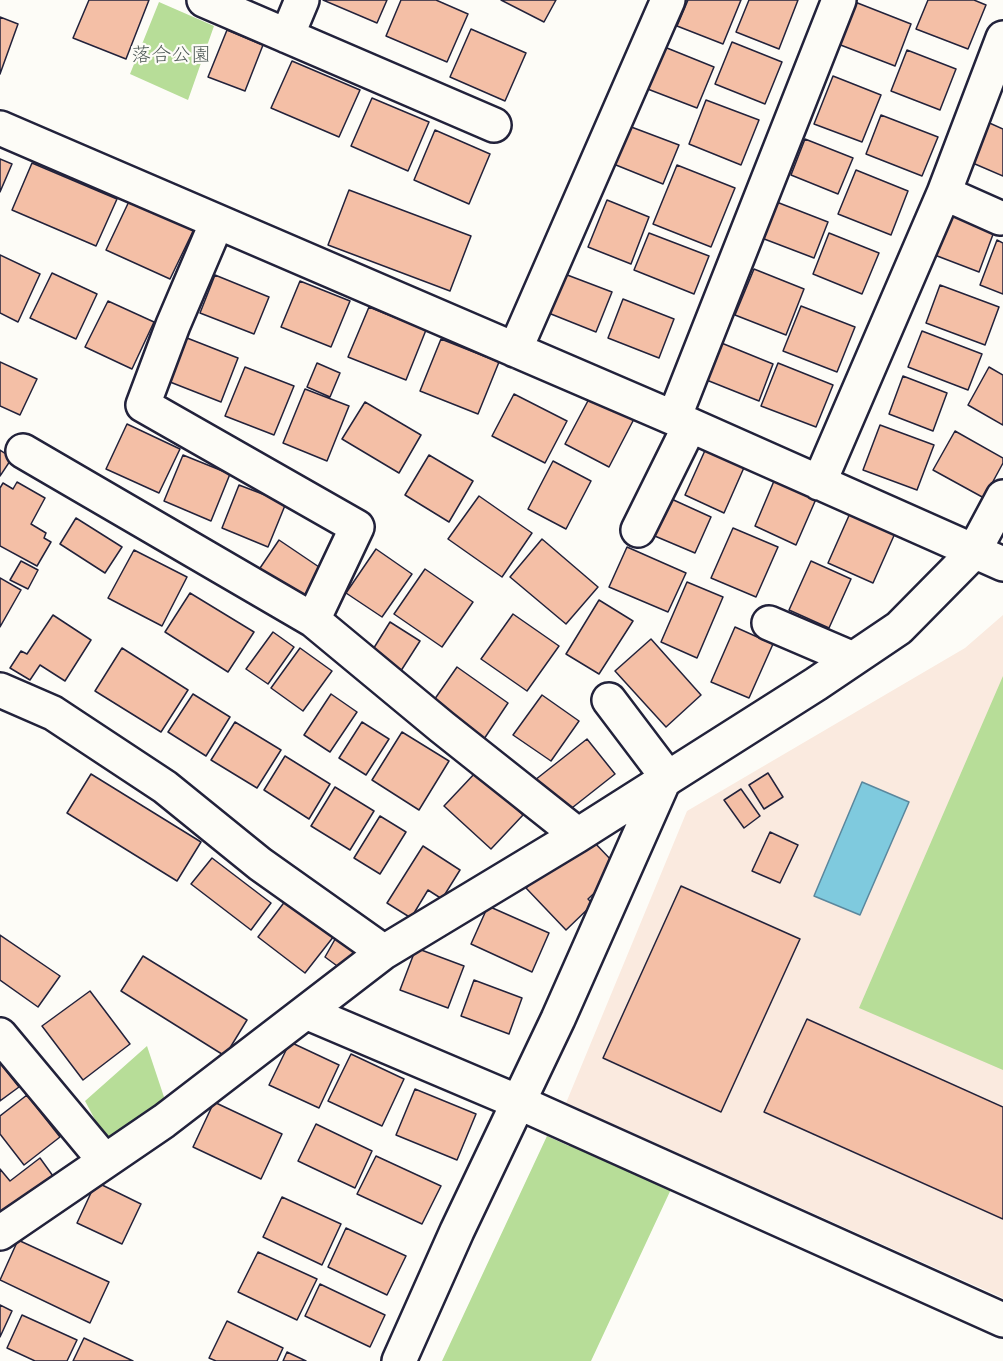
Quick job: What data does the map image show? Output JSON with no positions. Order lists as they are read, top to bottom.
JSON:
{
  "parks": ["落合公園"]
}
